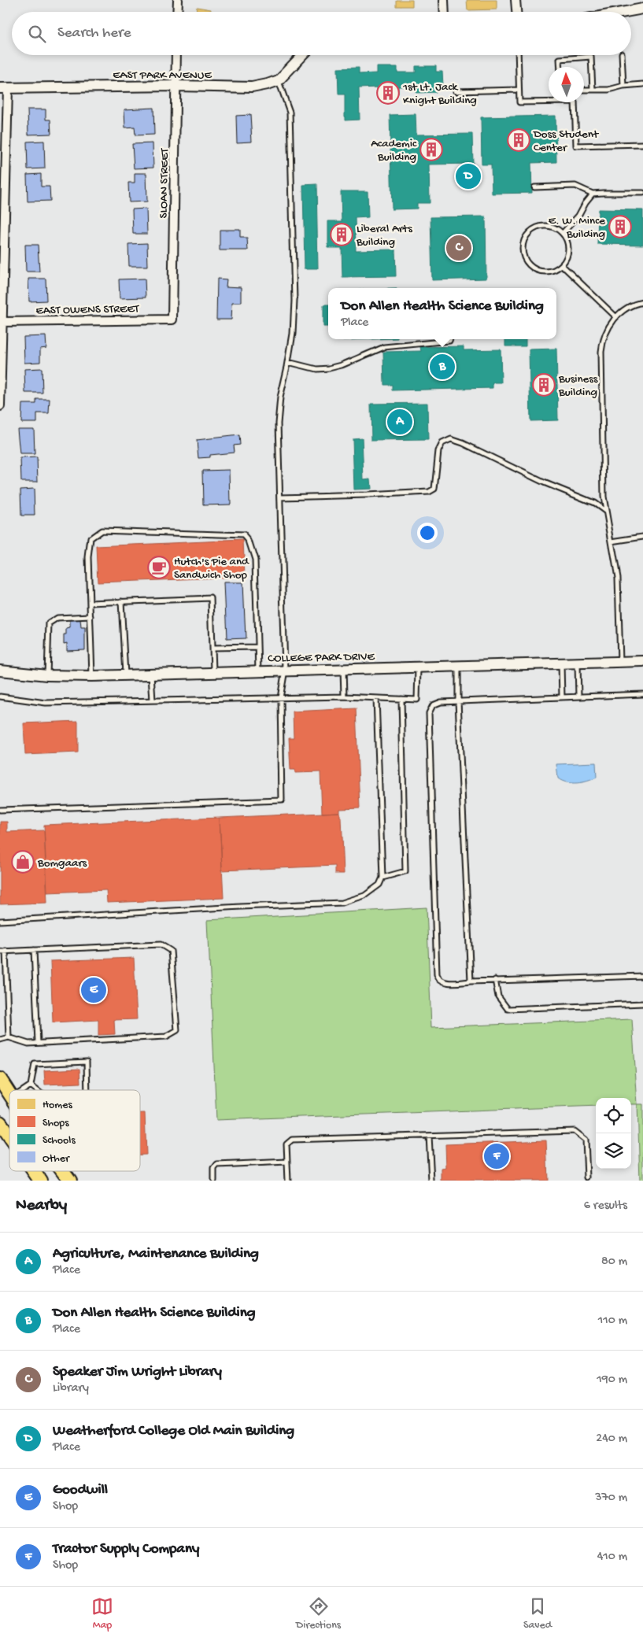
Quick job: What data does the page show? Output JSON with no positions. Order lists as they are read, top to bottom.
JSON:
{
  "streets": {
    "street": [
      "EAST PARK AVENUE",
      "SLOAN STREET",
      "EAST OWENS STREET",
      "COLLEGE PARK DRIVE"
    ]
  },
  "crossings": [
    ["EAST PARK AVENUE", "SLOAN STREET"],
    ["SLOAN STREET", "EAST OWENS STREET"]
  ],
  "places": {
    "building": [
      "1st Lt. Jack Knight Building",
      "Doss Student Center",
      "Academic Building",
      "E. W. Mince Building",
      "Liberal Arts Building",
      "Business Building"
    ],
    "cafe": ["Hutch's Pie and Sandwich Shop"],
    "shop": ["Bomgaars"]
  },
  "legend": [
    "Homes",
    "Shops",
    "Schools",
    "Other"
  ],
  "north": "top",
  "page": {
    "search": "Search here",
    "pins": [
      "D",
      "C",
      "B",
      "A",
      "E",
      "F"
    ],
    "popup": ["Don Allen Health Science Building", "Place"],
    "heading": ["Nearby", "6 results"],
    "list": [
      {
        "mark": "A",
        "name": "Agriculture, Maintenance Building",
        "note": "Place",
        "value": "80 m"
      },
      {
        "mark": "B",
        "name": "Don Allen Health Science Building",
        "note": "Place",
        "value": "110 m"
      },
      {
        "mark": "C",
        "name": "Speaker Jim Wright Library",
        "note": "Library",
        "value": "190 m"
      },
      {
        "mark": "D",
        "name": "Weatherford College Old Main Building",
        "note": "Place",
        "value": "240 m"
      },
      {
        "mark": "E",
        "name": "Goodwill",
        "note": "Shop",
        "value": "370 m"
      },
      {
        "mark": "F",
        "name": "Tractor Supply Company",
        "note": "Shop",
        "value": "410 m"
      }
    ],
    "nav": ["Map", "Directions", "Saved"]
  }
}
